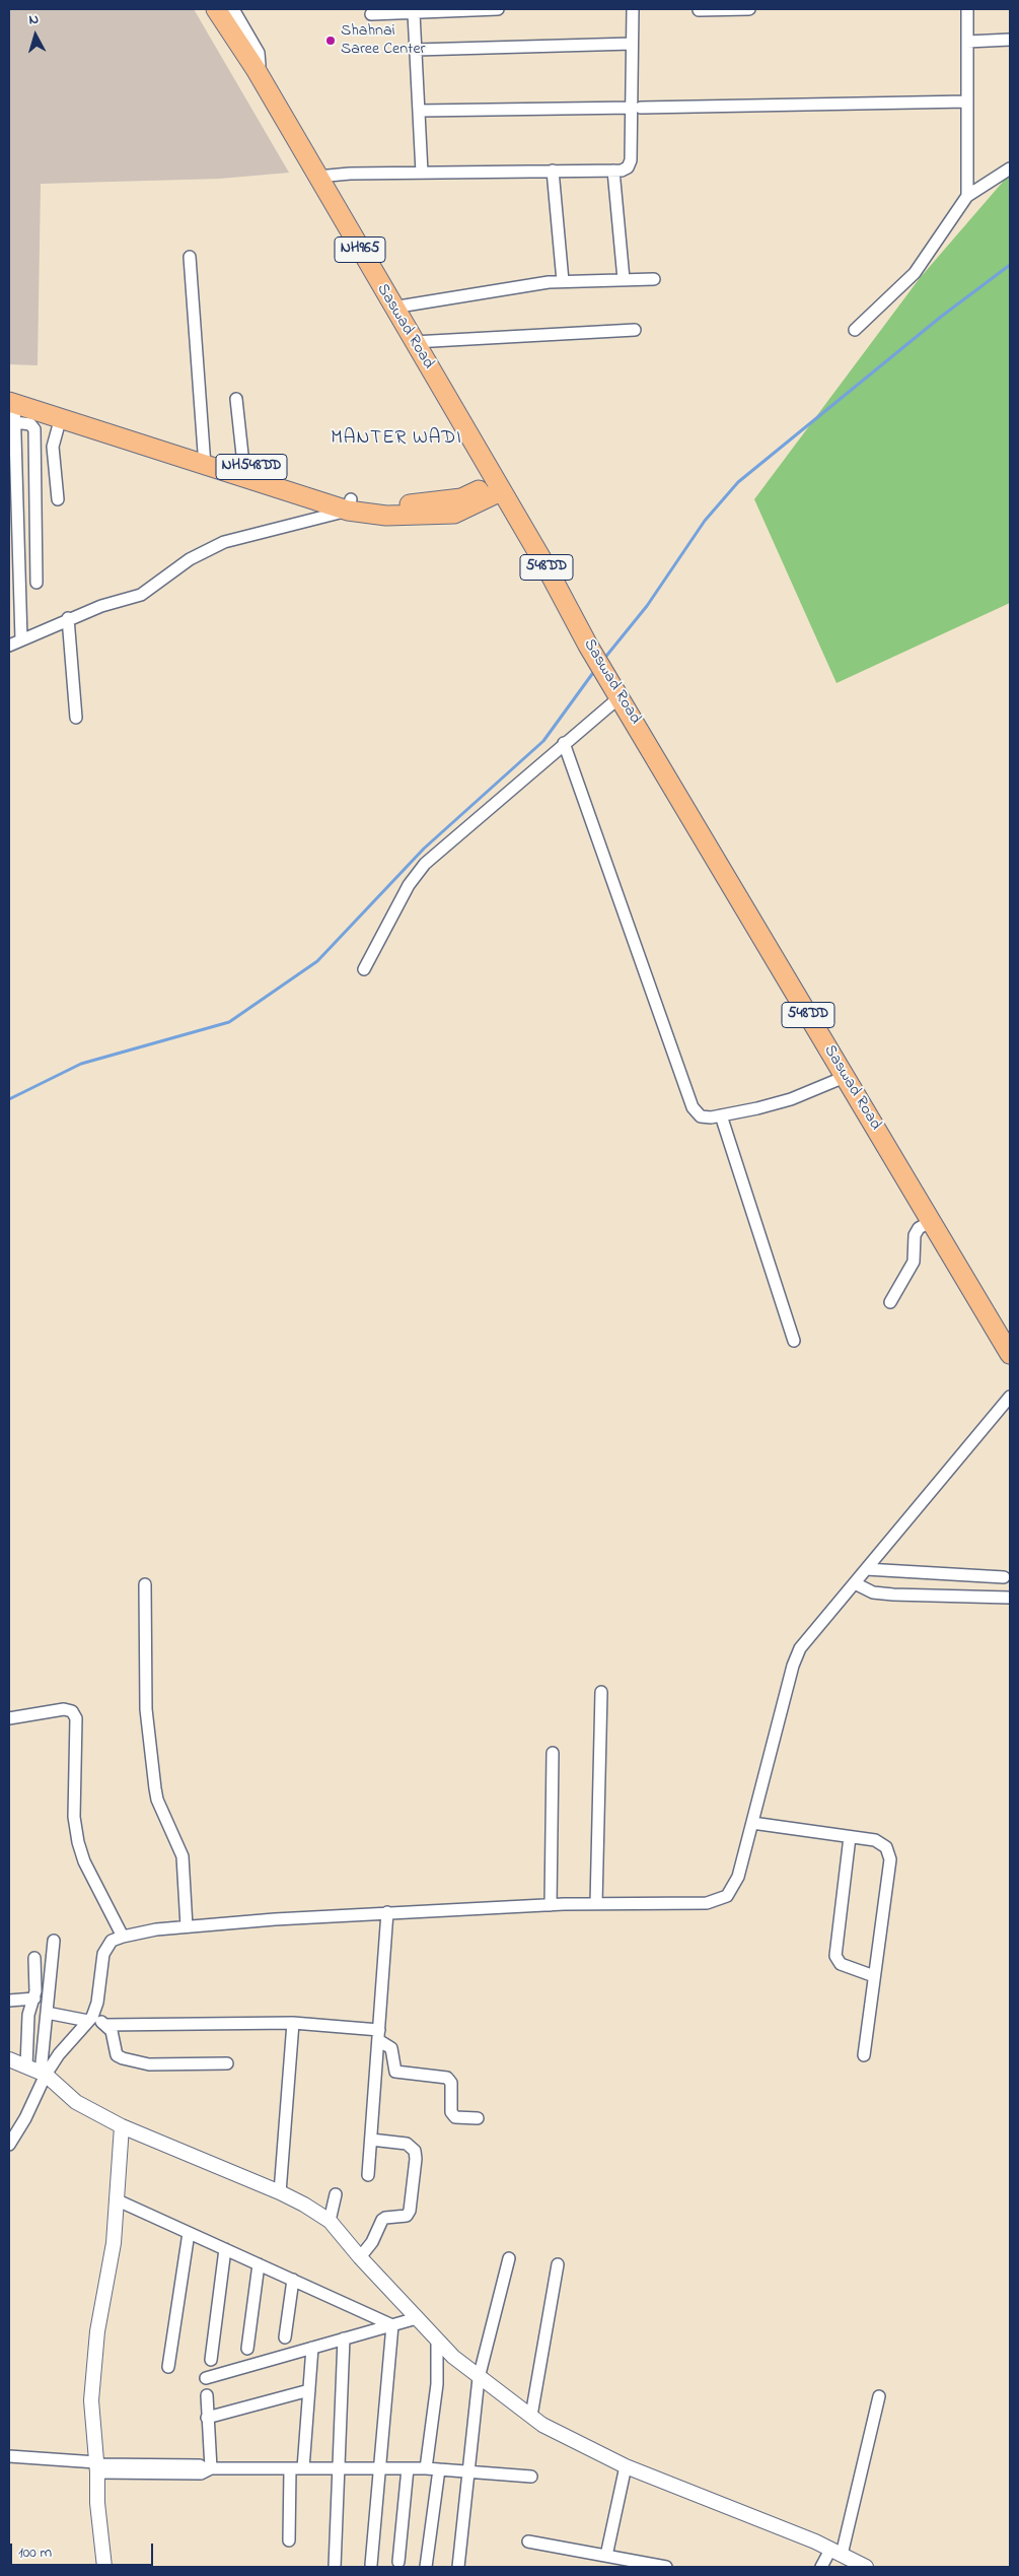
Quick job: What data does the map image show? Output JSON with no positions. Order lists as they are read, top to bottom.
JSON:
{
  "streets": {
    "highway": [
      "NH965",
      "Saswad Road",
      "NH548DD",
      "548DD"
    ]
  },
  "crossings": [
    ["Saswad Road", "NH548DD"]
  ],
  "districts": ["MANTER WADI"],
  "places": ["Shahnai Saree Center"],
  "scale_bar": "100 m",
  "north": "top"
}
